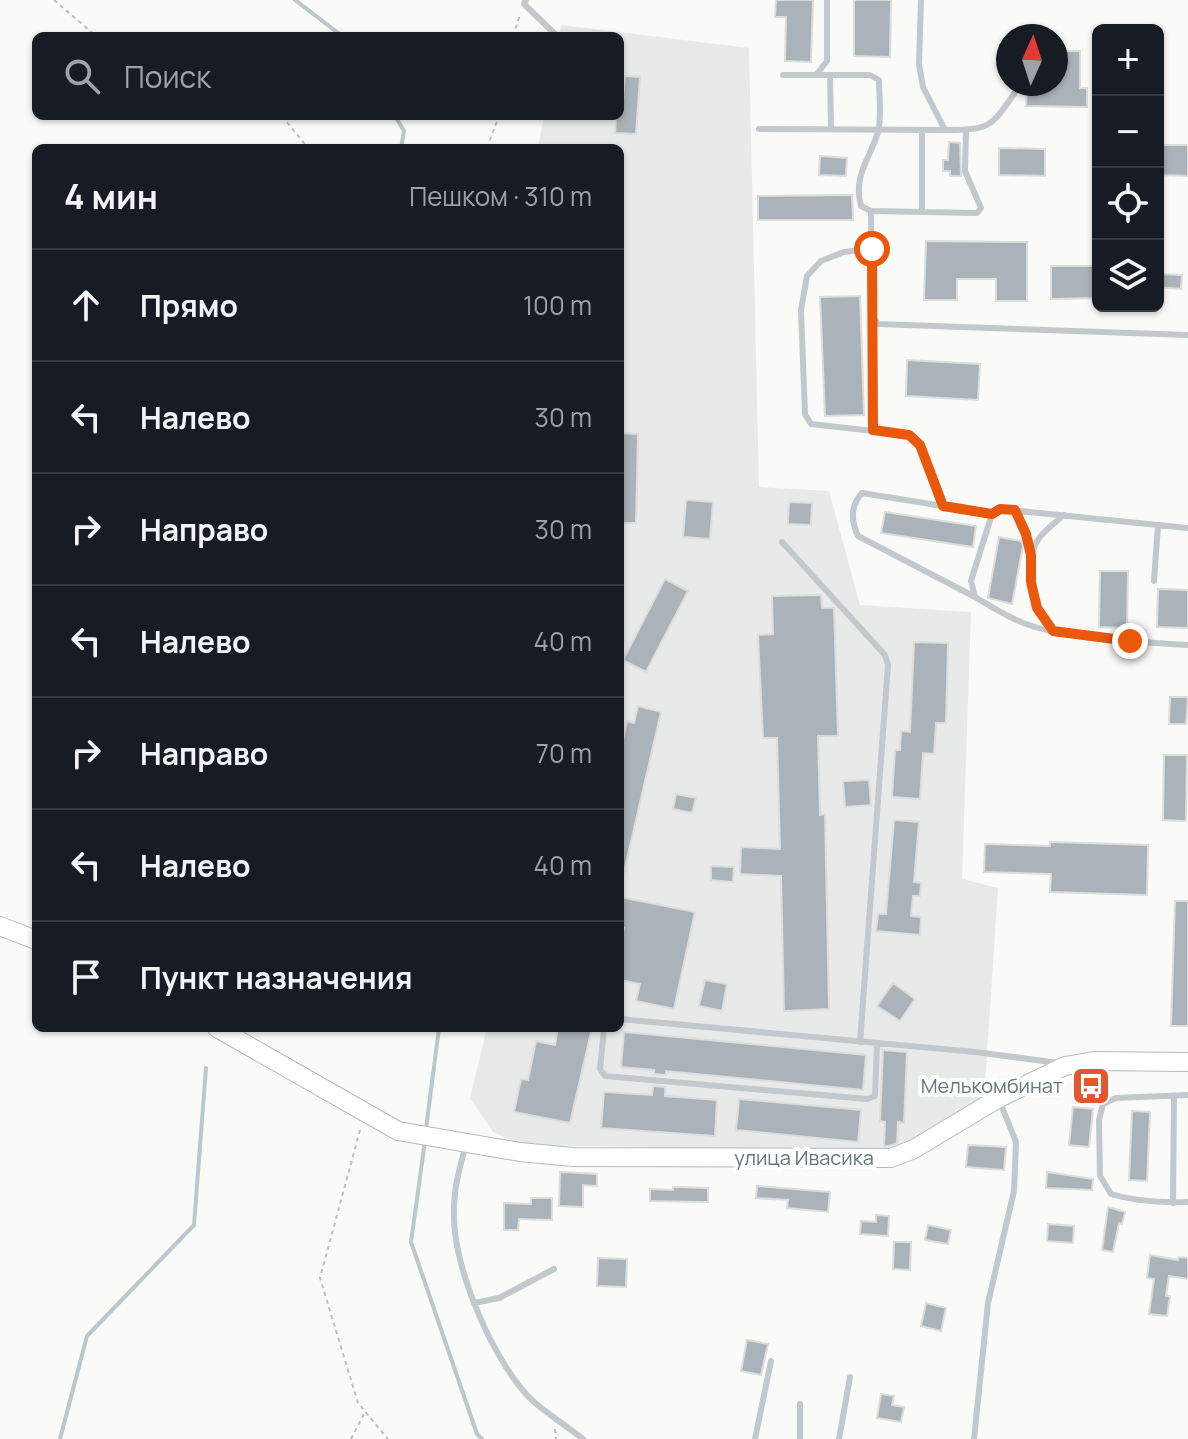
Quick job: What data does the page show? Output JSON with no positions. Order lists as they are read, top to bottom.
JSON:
{
  "streets": {
    "main road": ["улица Ивасика"]
  },
  "places": {
    "bus stop": ["Мелькомбинат"]
  },
  "north": "top",
  "page": {
    "map_buttons": ["+", "−"],
    "search": "Поиск",
    "heading": ["4 мин", "Пешком · 310 m"],
    "list": [
      ["Прямо", "100 m"],
      ["Налево", "30 m"],
      ["Направо", "30 m"],
      ["Налево", "40 m"],
      ["Направо", "70 m"],
      ["Налево", "40 m"],
      "Пункт назначения"
    ]
  }
}
